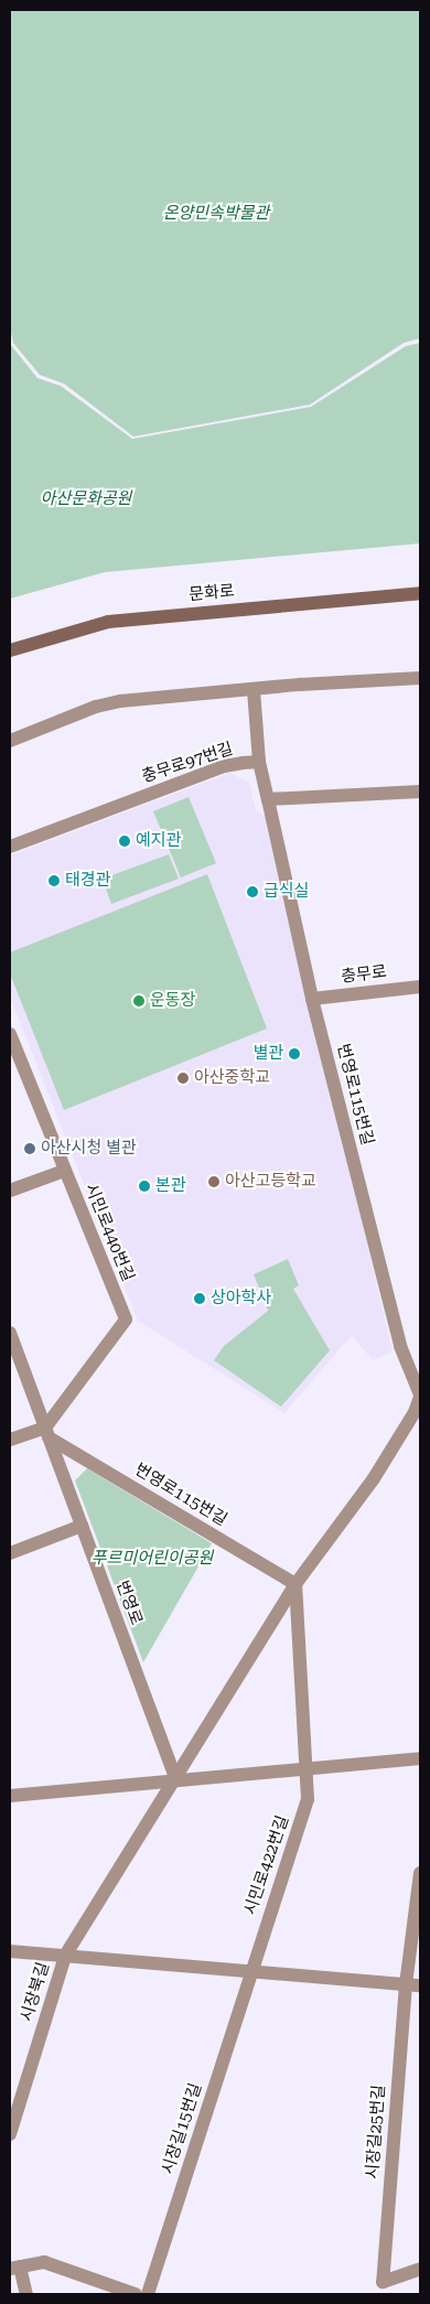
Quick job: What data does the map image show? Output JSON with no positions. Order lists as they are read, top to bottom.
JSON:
{
  "streets": {
    "main road": ["문화로"],
    "street": [
      "충무로97번길",
      "충무로",
      "번영로115번길",
      "시민로440번길",
      "번영로",
      "시민로422번길",
      "시장북길",
      "시장길15번길",
      "시장길25번길"
    ]
  },
  "crossings": [
    ["충무로97번길", "번영로115번길"],
    ["충무로", "번영로115번길"],
    ["번영로115번길", "시민로440번길"],
    ["번영로115번길", "번영로"],
    ["시민로440번길", "번영로"],
    ["시민로422번길", "시장길15번길"]
  ],
  "parks": ["온양민속박물관", "아산문화공원", "푸르미어린이공원"],
  "places": [
    "예지관",
    "태경관",
    "급식실",
    "운동장",
    "별관",
    "아산중학교",
    "아산시청 별관",
    "아산고등학교",
    "본관",
    "상아학사"
  ]
}
